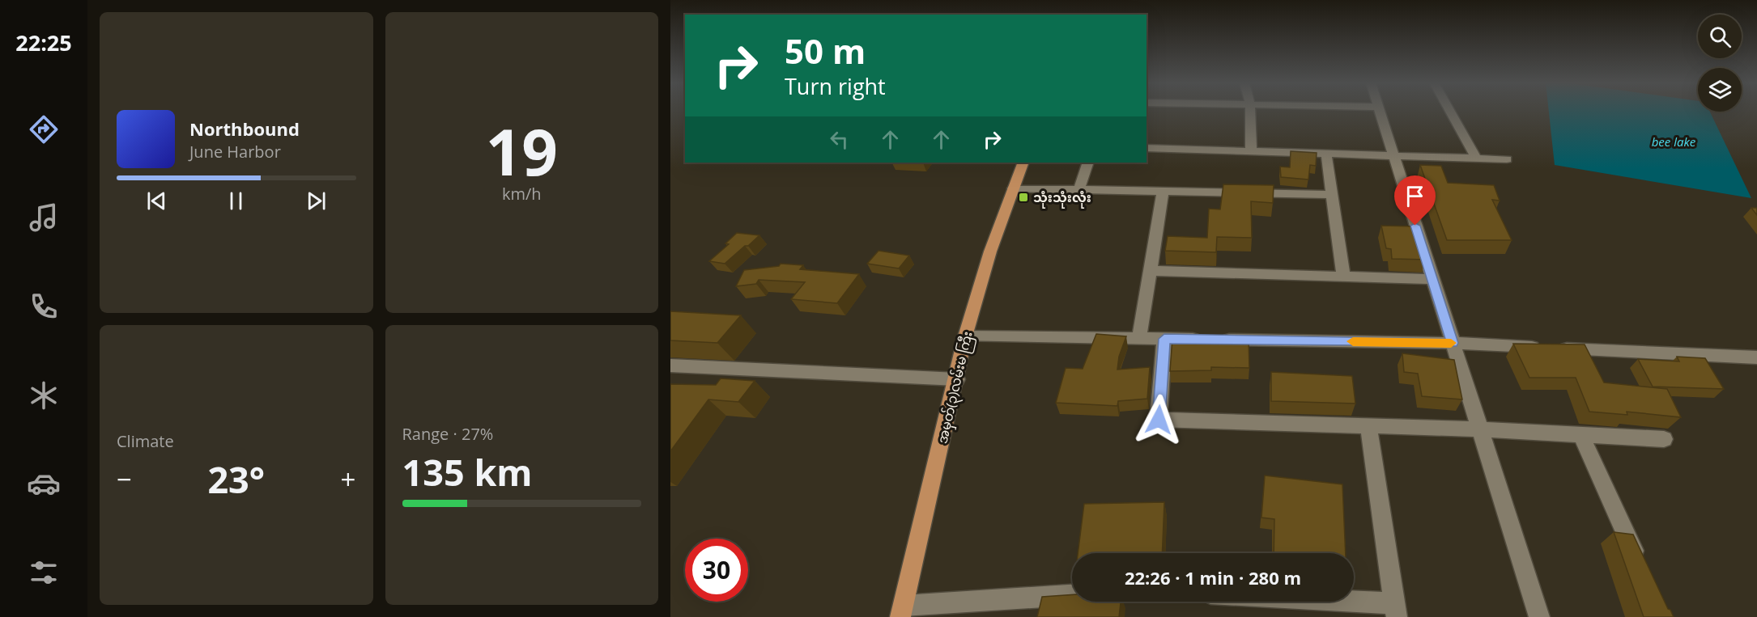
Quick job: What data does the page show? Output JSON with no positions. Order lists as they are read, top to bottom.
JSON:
{
  "streets": {
    "main road": ["အမှတ်(၃)လမ်းမ ကြီး"]
  },
  "water": ["bee lake"],
  "places": {
    "transit": ["သုံးသုံးလုံး"]
  },
  "page": {
    "tabs": "22:25",
    "tile": [
      ["19", "km/h"],
      "Climate",
      ["Range · 27%", "135 km"]
    ],
    "turn": ["50 m", "Turn right"],
    "song": ["Northbound", "June Harbor"],
    "heat": ["−", "23°", "+"],
    "limit": "30",
    "trip": "22:26 · 1 min · 280 m"
  }
}
